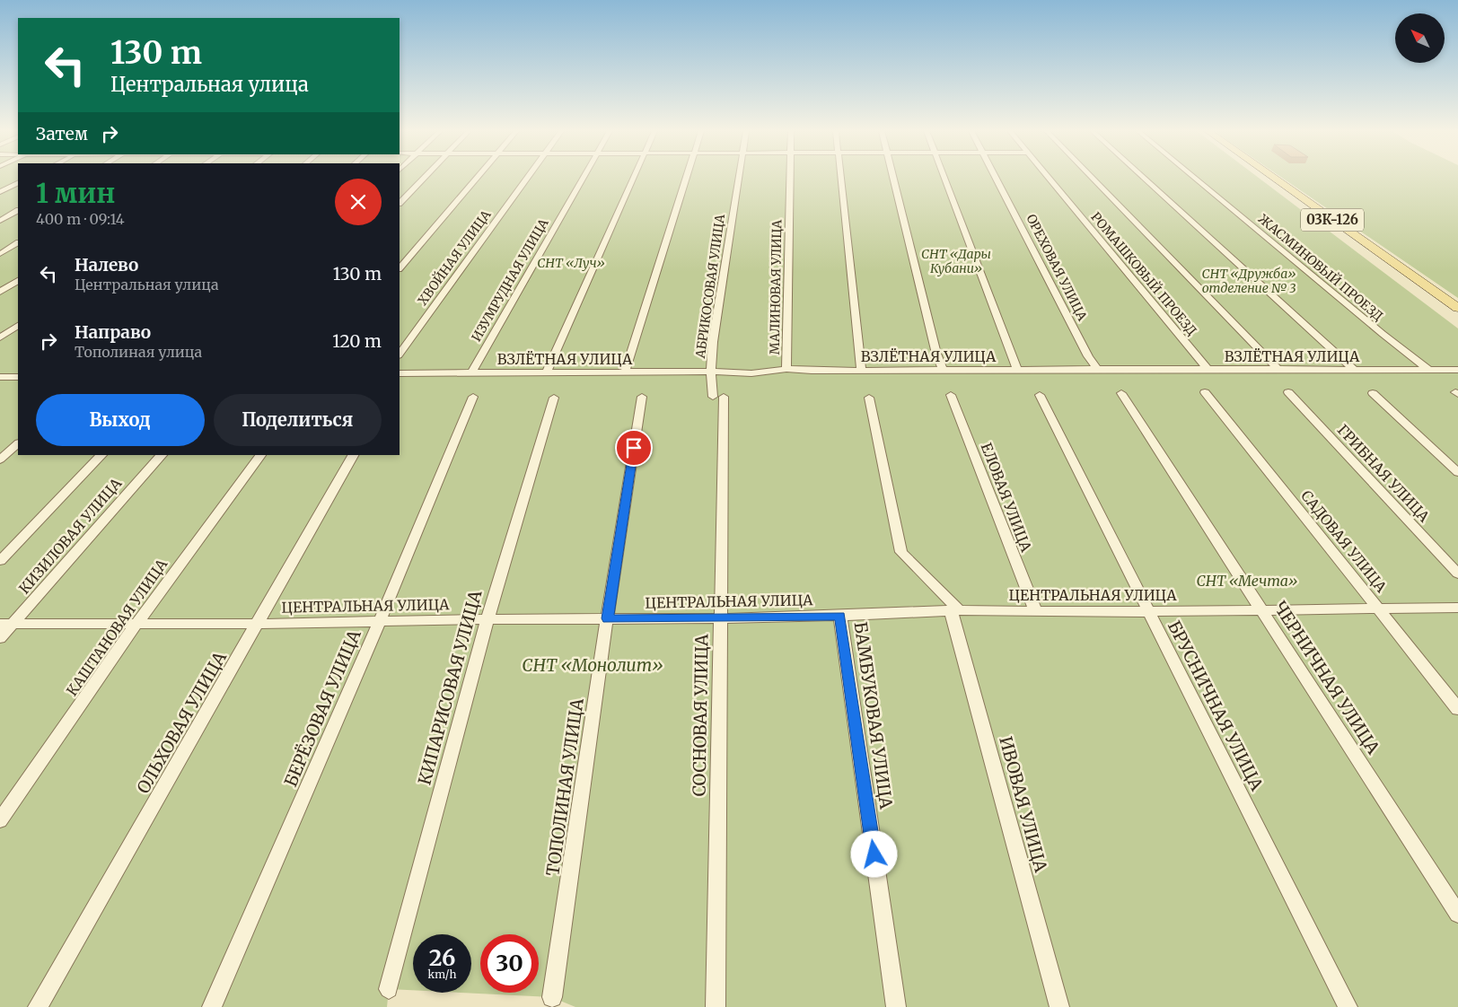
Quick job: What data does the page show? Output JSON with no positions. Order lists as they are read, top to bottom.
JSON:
{
  "streets": {
    "main road": ["03К-126"],
    "street": [
      "ХВОЙНАЯ УЛИЦА",
      "ОРЕХОВАЯ УЛИЦА",
      "ЖАСМИНОВЫЙ ПРОЕЗД",
      "РОМАШКОВЫЙ ПРОЕЗД",
      "ИЗУМРУДНАЯ УЛИЦА",
      "АБРИКОСОВАЯ УЛИЦА",
      "МАЛИНОВАЯ УЛИЦА",
      "ВЗЛЁТНАЯ УЛИЦА",
      "ГРИБНАЯ УЛИЦА",
      "ЕЛОВАЯ УЛИЦА",
      "КИЗИЛОВАЯ УЛИЦА",
      "САДОВАЯ УЛИЦА",
      "ЦЕНТРАЛЬНАЯ УЛИЦА",
      "КАШТАНОВАЯ УЛИЦА",
      "ЧЕРНИЧНАЯ УЛИЦА",
      "КИПАРИСОВАЯ УЛИЦА",
      "БРУСНИЧНАЯ УЛИЦА",
      "БЕРЁЗОВАЯ УЛИЦА",
      "СОСНОВАЯ УЛИЦА",
      "БАМБУКОВАЯ УЛИЦА",
      "ОЛЬХОВАЯ УЛИЦА",
      "ТОПОЛИНАЯ УЛИЦА",
      "ИВОВАЯ УЛИЦА"
    ]
  },
  "crossings": [
    ["ОРЕХОВАЯ УЛИЦА", "ВЗЛЁТНАЯ УЛИЦА"],
    ["ЖАСМИНОВЫЙ ПРОЕЗД", "ВЗЛЁТНАЯ УЛИЦА"],
    ["РОМАШКОВЫЙ ПРОЕЗД", "ВЗЛЁТНАЯ УЛИЦА"],
    ["ИЗУМРУДНАЯ УЛИЦА", "ВЗЛЁТНАЯ УЛИЦА"],
    ["АБРИКОСОВАЯ УЛИЦА", "ВЗЛЁТНАЯ УЛИЦА"],
    ["АБРИКОСОВАЯ УЛИЦА", "СОСНОВАЯ УЛИЦА"],
    ["МАЛИНОВАЯ УЛИЦА", "ВЗЛЁТНАЯ УЛИЦА"],
    ["ЕЛОВАЯ УЛИЦА", "ЦЕНТРАЛЬНАЯ УЛИЦА"],
    ["КИЗИЛОВАЯ УЛИЦА", "ЦЕНТРАЛЬНАЯ УЛИЦА"],
    ["САДОВАЯ УЛИЦА", "ЦЕНТРАЛЬНАЯ УЛИЦА"],
    ["ЦЕНТРАЛЬНАЯ УЛИЦА", "КАШТАНОВАЯ УЛИЦА"],
    ["ЦЕНТРАЛЬНАЯ УЛИЦА", "ЧЕРНИЧНАЯ УЛИЦА"],
    ["ЦЕНТРАЛЬНАЯ УЛИЦА", "КИПАРИСОВАЯ УЛИЦА"],
    ["ЦЕНТРАЛЬНАЯ УЛИЦА", "БРУСНИЧНАЯ УЛИЦА"],
    ["ЦЕНТРАЛЬНАЯ УЛИЦА", "БЕРЁЗОВАЯ УЛИЦА"],
    ["ЦЕНТРАЛЬНАЯ УЛИЦА", "СОСНОВАЯ УЛИЦА"],
    ["ЦЕНТРАЛЬНАЯ УЛИЦА", "БАМБУКОВАЯ УЛИЦА"],
    ["ЦЕНТРАЛЬНАЯ УЛИЦА", "ОЛЬХОВАЯ УЛИЦА"],
    ["ЦЕНТРАЛЬНАЯ УЛИЦА", "ТОПОЛИНАЯ УЛИЦА"],
    ["ЦЕНТРАЛЬНАЯ УЛИЦА", "ИВОВАЯ УЛИЦА"]
  ],
  "parks": [
    "СНТ «Дары Кубани»",
    "СНТ «Луч»",
    "СНТ «Дружба» отделение № 3",
    "СНТ «Мечта»",
    "СНТ «Монолит»"
  ],
  "north": "top left",
  "page": {
    "turn": ["130 m", "Центральная улица"],
    "then": "Затем",
    "heading": ["1 мин", "400 m · 09:14"],
    "list": [
      {
        "name": "Налево",
        "note": "Центральная улица",
        "value": "130 m"
      },
      {
        "name": "Направо",
        "note": "Тополиная улица",
        "value": "120 m"
      }
    ],
    "buttons": ["Выход", "Поделиться"],
    "speed": "26 km/h",
    "limit": "30"
  }
}
